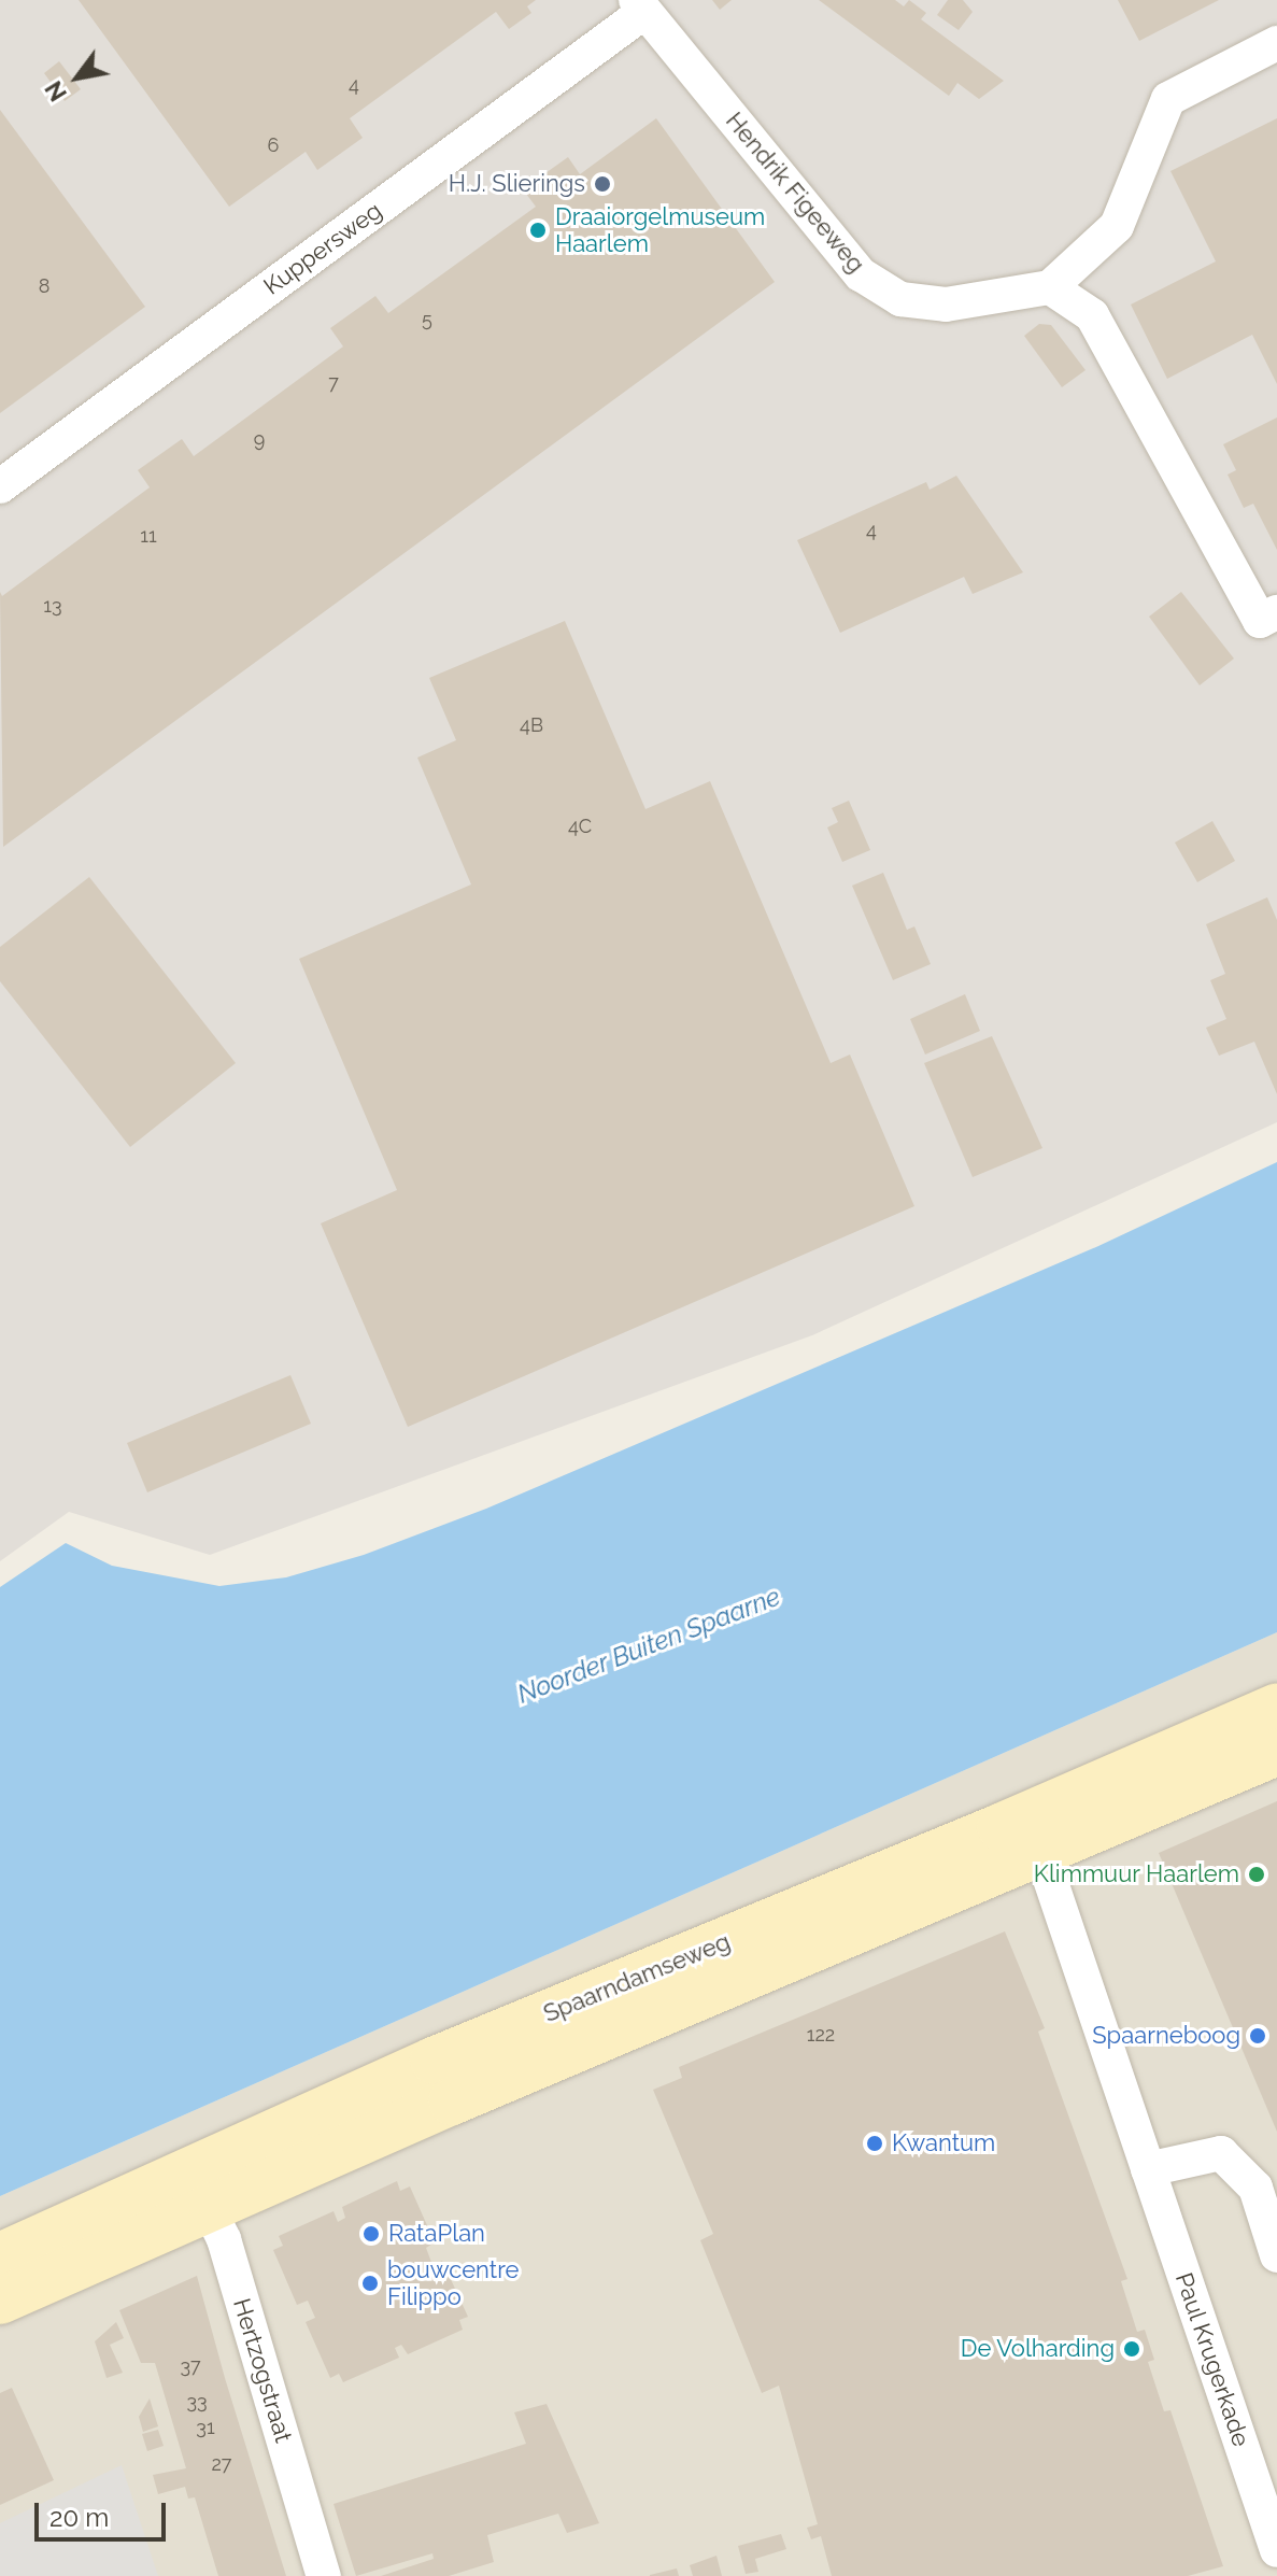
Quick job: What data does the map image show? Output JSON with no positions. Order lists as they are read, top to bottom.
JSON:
{
  "streets": {
    "main road": ["Spaarndamseweg"],
    "street": [
      "Hendrik Figeeweg",
      "Kuppersweg",
      "Paul Krugerkade",
      "Hertzogstraat"
    ]
  },
  "crossings": [
    ["Hendrik Figeeweg", "Kuppersweg"],
    ["Spaarndamseweg", "Paul Krugerkade"],
    ["Spaarndamseweg", "Hertzogstraat"]
  ],
  "water": ["Noorder Buiten Spaarne"],
  "places": [
    "H.J. Slierings",
    "Draaiorgelmuseum Haarlem",
    "Klimmuur Haarlem",
    "Spaarneboog",
    "Kwantum",
    "RataPlan",
    "bouwcentre Filippo",
    "De Volharding"
  ],
  "house_numbers": [
    "4",
    "6",
    "8",
    "5",
    "7",
    "9",
    "4",
    "11",
    "13",
    "4B",
    "4C",
    "122",
    "37",
    "33",
    "31",
    "27"
  ],
  "scale_bar": "20 m",
  "north": "bottom left"
}
